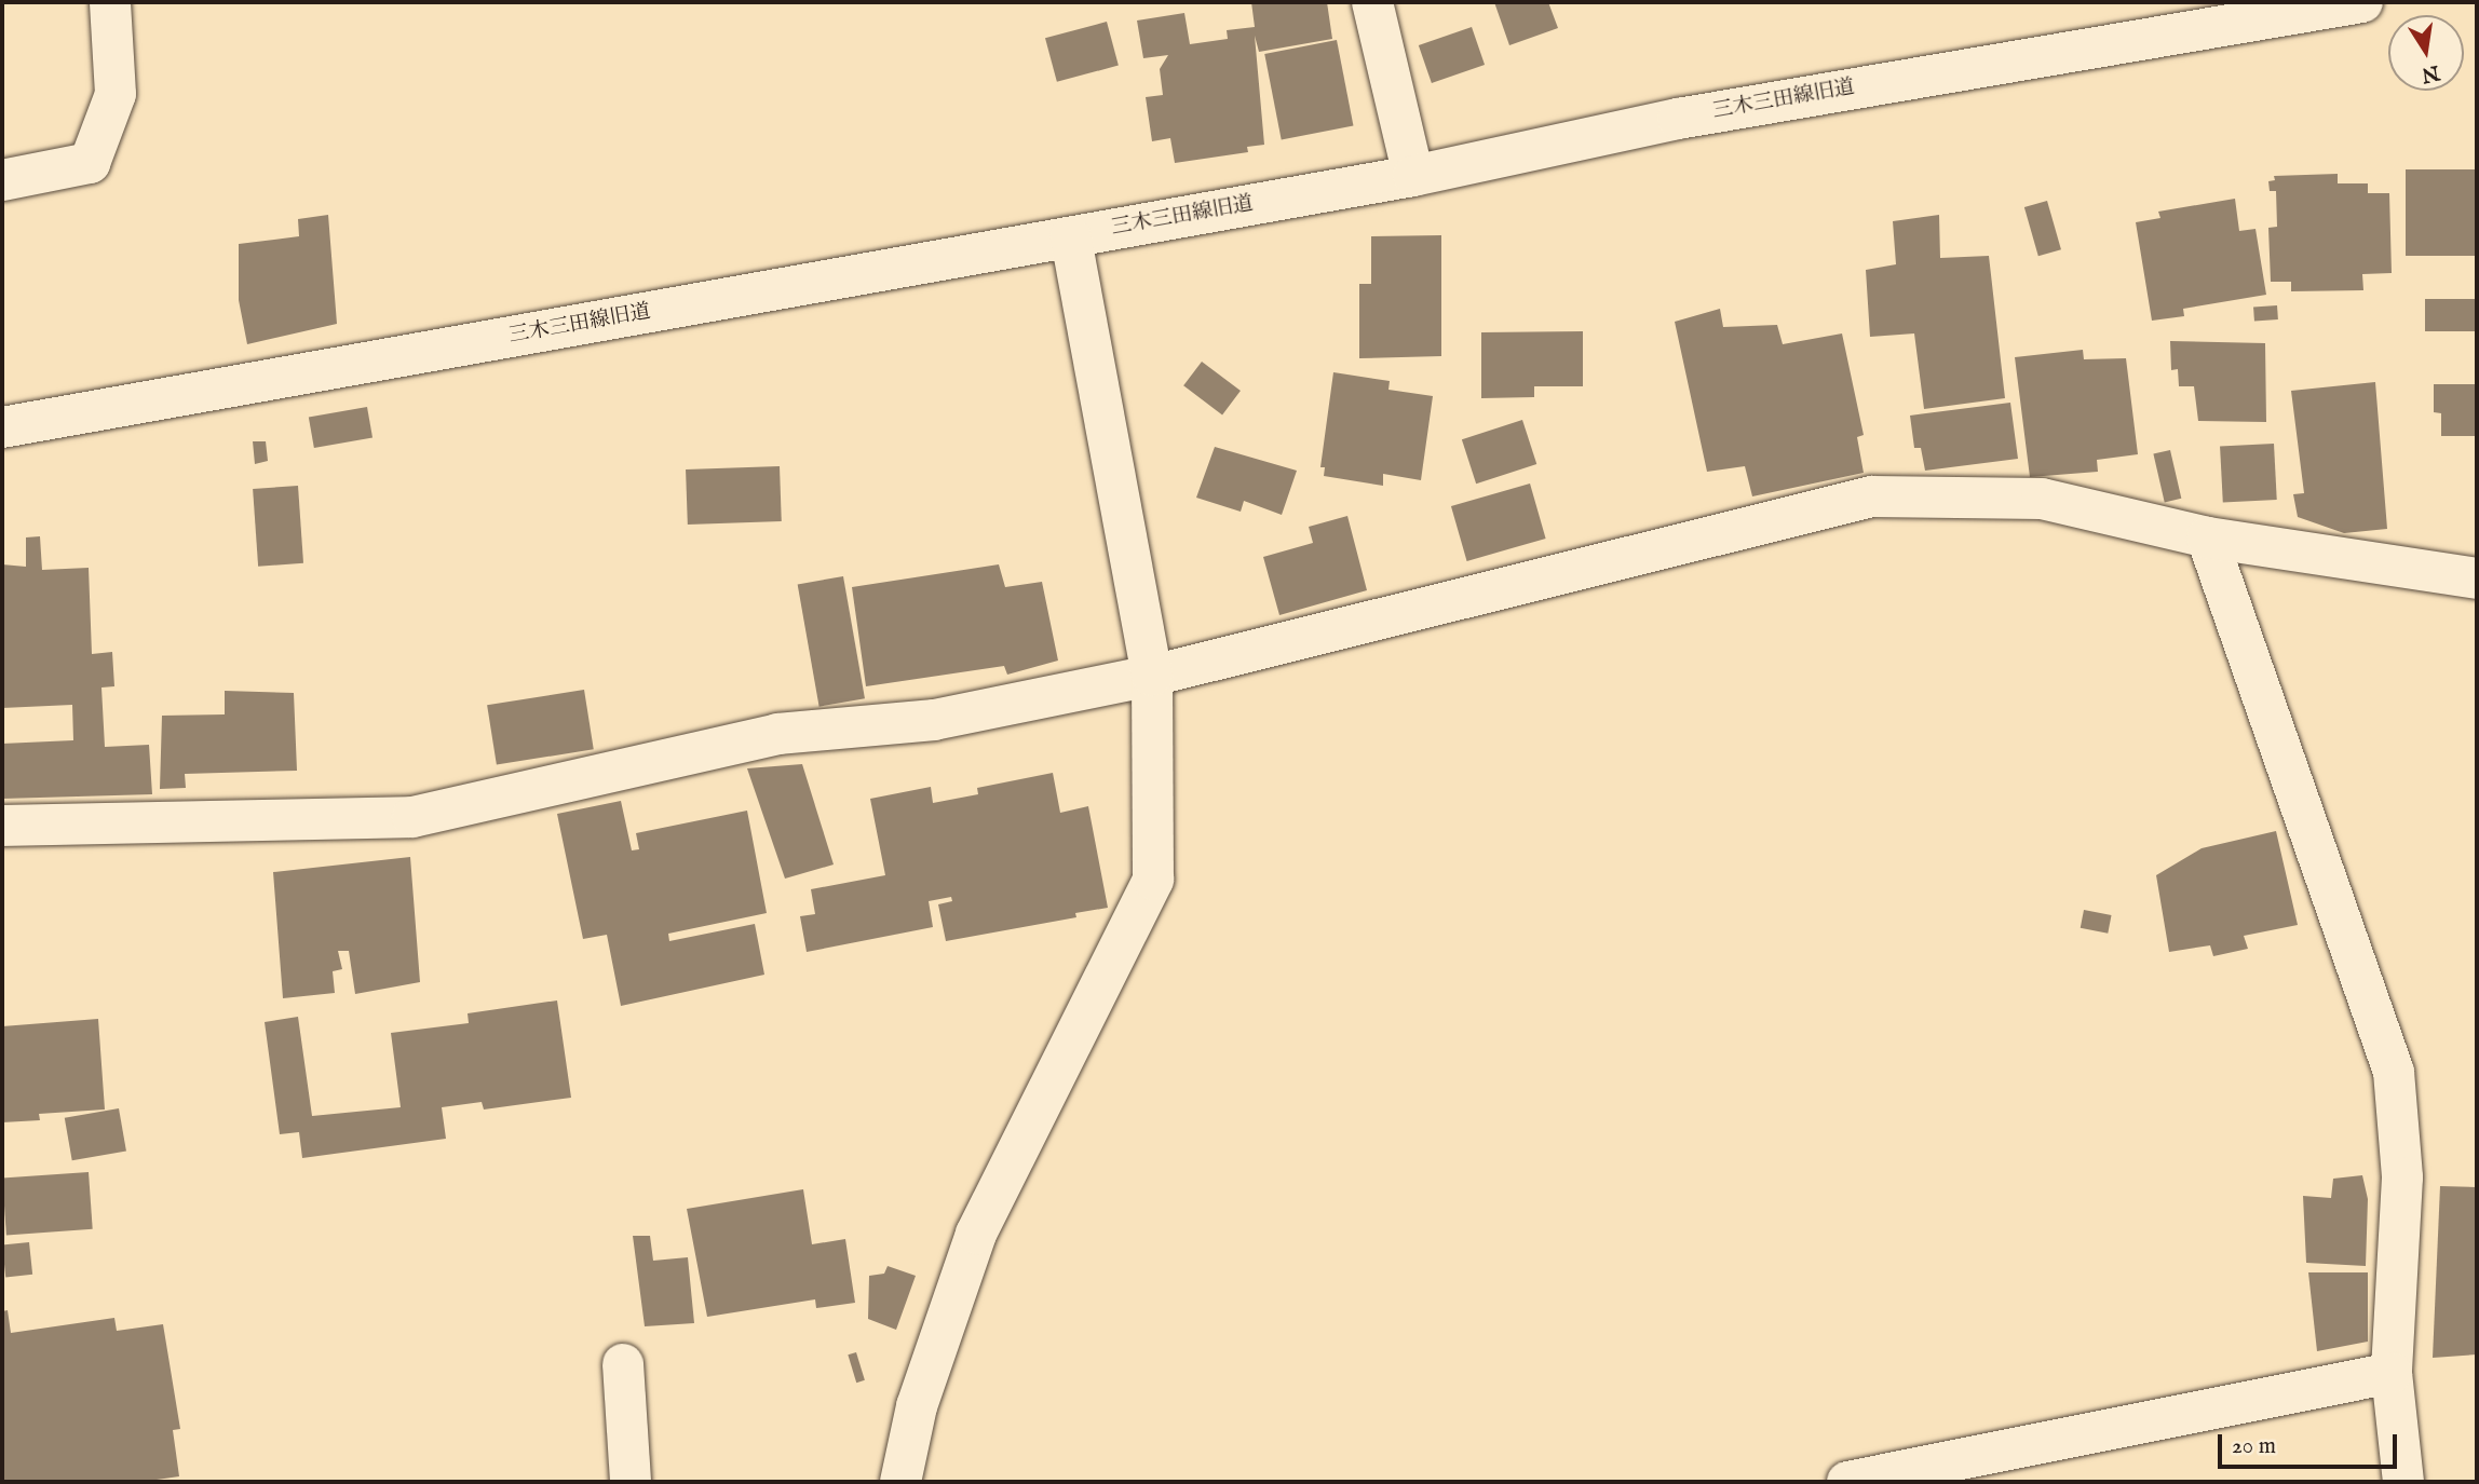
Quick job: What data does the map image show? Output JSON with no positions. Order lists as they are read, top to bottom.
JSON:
{
  "streets": {
    "street": ["三木三田線旧道"]
  },
  "scale_bar": "20 m",
  "north": "bottom"
}
